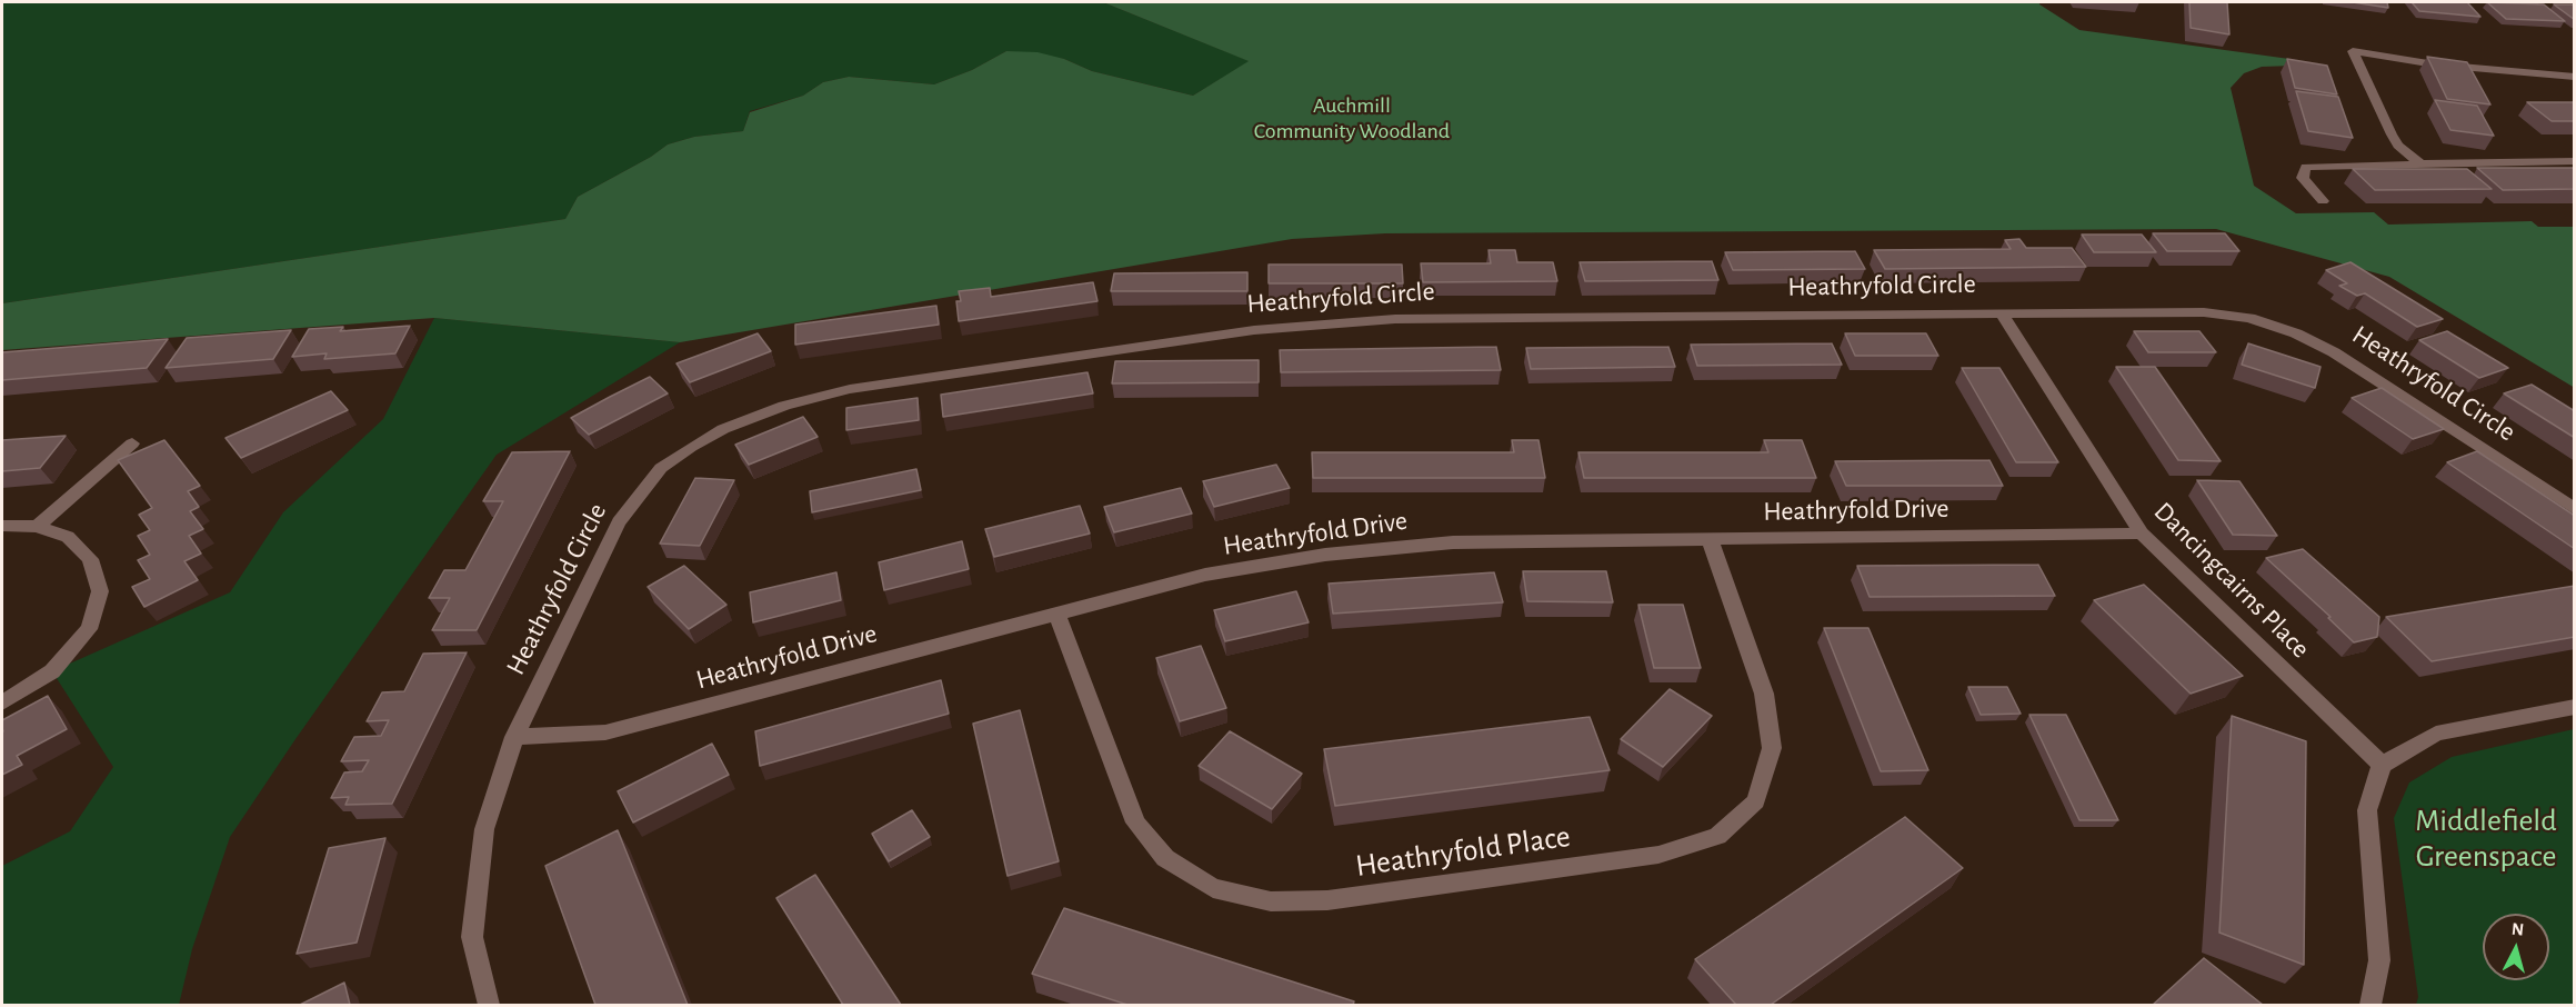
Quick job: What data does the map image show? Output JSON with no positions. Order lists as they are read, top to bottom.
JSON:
{
  "streets": {
    "street": [
      "Heathryfold Circle",
      "Heathryfold Drive",
      "Dancingcairns Place",
      "Heathryfold Place"
    ]
  },
  "crossings": [
    ["Heathryfold Circle", "Heathryfold Drive"],
    ["Heathryfold Circle", "Dancingcairns Place"],
    ["Heathryfold Drive", "Dancingcairns Place"],
    ["Heathryfold Drive", "Heathryfold Place"]
  ],
  "parks": ["Auchmill Community Woodland", "Middlefield Greenspace"],
  "north": "top"
}
